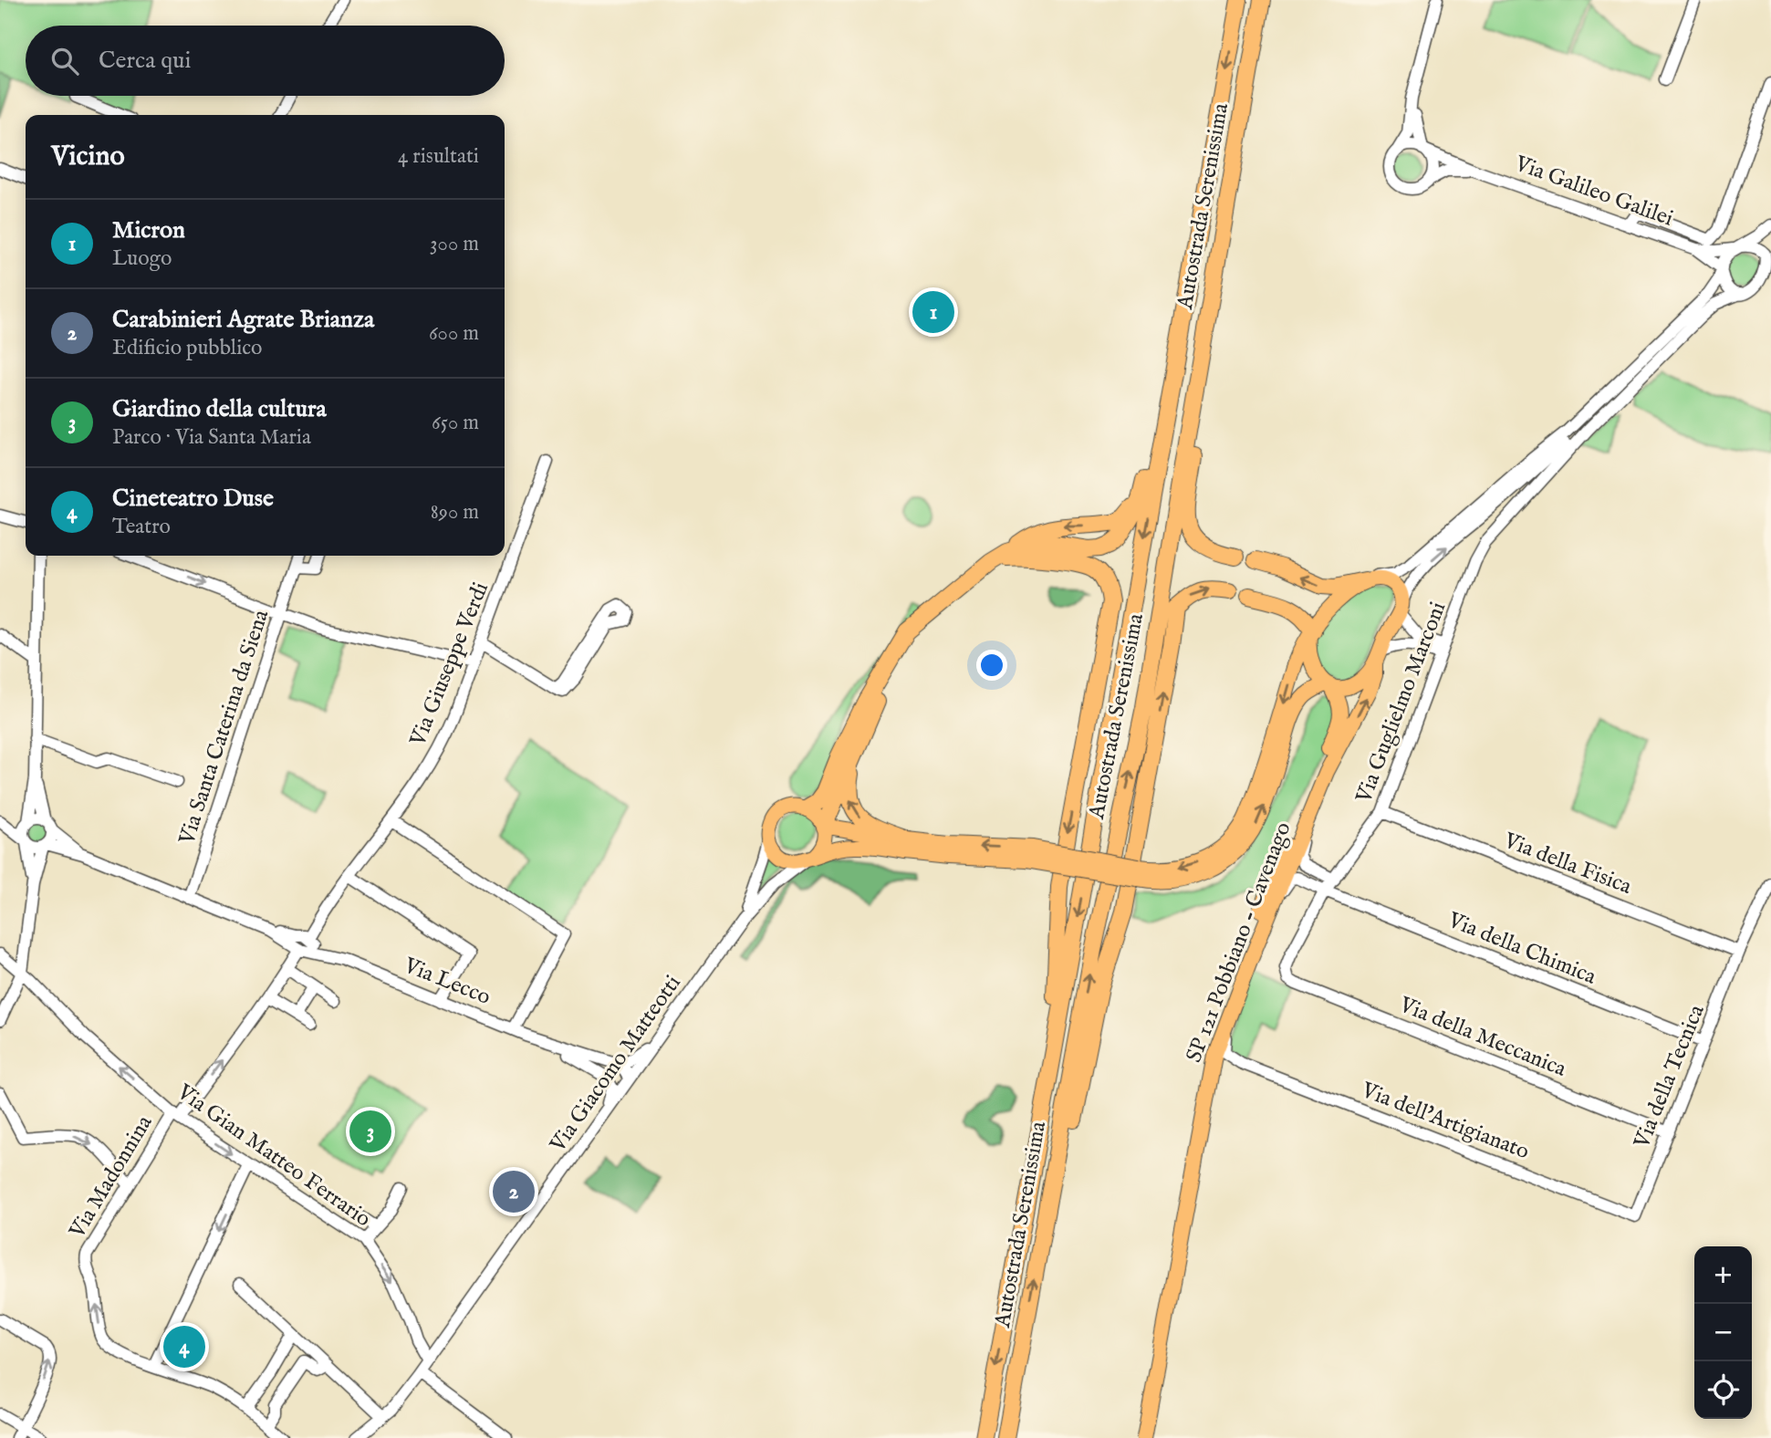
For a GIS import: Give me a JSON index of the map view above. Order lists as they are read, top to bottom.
{
  "streets": {
    "highway": ["Autostrada Serenissima"],
    "main road": ["SP 121 Pobbiano - Cavenago"],
    "street": [
      "Via Galileo Galilei",
      "Via Giuseppe Verdi",
      "Via Guglielmo Marconi",
      "Via Santa Caterina da Siena",
      "Via della Fisica",
      "Via della Chimica",
      "Via Lecco",
      "Via della Meccanica",
      "Via Giacomo Matteotti",
      "Via della Tecnica",
      "Via dell'Artigianato",
      "Via Gian Matteo Ferrario",
      "Via Madonnina"
    ]
  },
  "crossings": [
    ["Via Galileo Galilei", "Via Guglielmo Marconi"],
    ["Via Giuseppe Verdi", "Via Lecco"],
    ["Via Giuseppe Verdi", "Via Madonnina"],
    ["Via Guglielmo Marconi", "Via della Fisica"],
    ["Via Guglielmo Marconi", "Via della Chimica"],
    ["Via Guglielmo Marconi", "Via della Meccanica"],
    ["Via Santa Caterina da Siena", "Via Lecco"],
    ["Via della Fisica", "Via della Tecnica"],
    ["SP 121 Pobbiano - Cavenago", "Via della Chimica"],
    ["Via della Chimica", "Via della Tecnica"],
    ["Via Lecco", "Via Giacomo Matteotti"],
    ["Via della Meccanica", "Via della Tecnica"],
    ["Via Giacomo Matteotti", "Via Gian Matteo Ferrario"],
    ["Via della Tecnica", "Via dell'Artigianato"],
    ["Via Gian Matteo Ferrario", "Via Madonnina"]
  ],
  "one_way": ["Via Madonnina"],
  "page": {
    "search": "Cerca qui",
    "heading": ["Vicino", "4 risultati"],
    "list": [
      {
        "mark": "1",
        "name": "Micron",
        "note": "Luogo",
        "value": "300 m"
      },
      {
        "mark": "2",
        "name": "Carabinieri Agrate Brianza",
        "note": "Edificio pubblico",
        "value": "600 m"
      },
      {
        "mark": "3",
        "name": "Giardino della cultura",
        "note": "Parco · Via Santa Maria",
        "value": "650 m"
      },
      {
        "mark": "4",
        "name": "Cineteatro Duse",
        "note": "Teatro",
        "value": "890 m"
      }
    ],
    "pins": [
      "1",
      "3",
      "2",
      "4"
    ],
    "map_buttons": ["+", "−"]
  }
}
